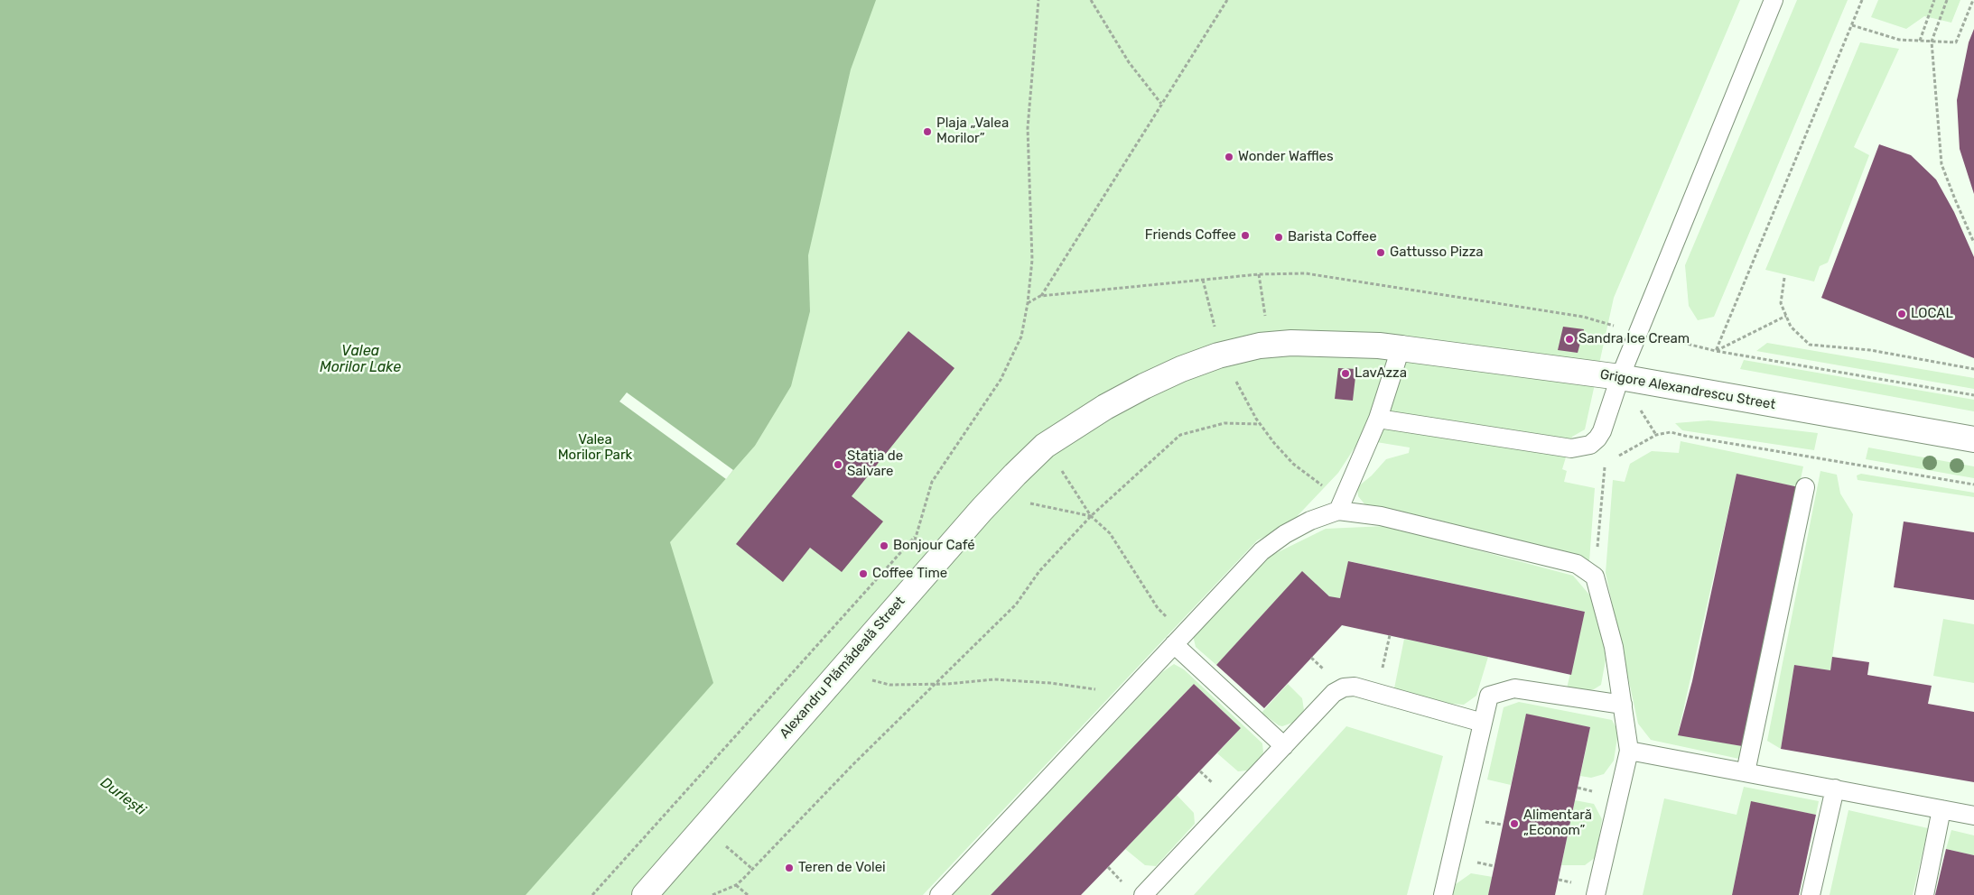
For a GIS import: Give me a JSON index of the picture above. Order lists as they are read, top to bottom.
{
  "streets": {
    "street": ["Grigore Alexandrescu Street", "Alexandru Plămădeală Street"]
  },
  "crossings": [
    ["Grigore Alexandrescu Street", "Alexandru Plămădeală Street"]
  ],
  "water": ["Valea Morilor Lake", "Durlești"],
  "parks": ["Valea Morilor Park"],
  "places": [
    "Plaja „Valea Morilor”",
    "Wonder Waffles",
    "Friends Coffee",
    "Barista Coffee",
    "Gattusso Pizza",
    "LOCAL",
    "Sandra Ice Cream",
    "LavAzza",
    "Stația de Salvare",
    "Bonjour Café",
    "Coffee Time",
    "Alimentară „Econom”",
    "Teren de Volei"
  ]
}
